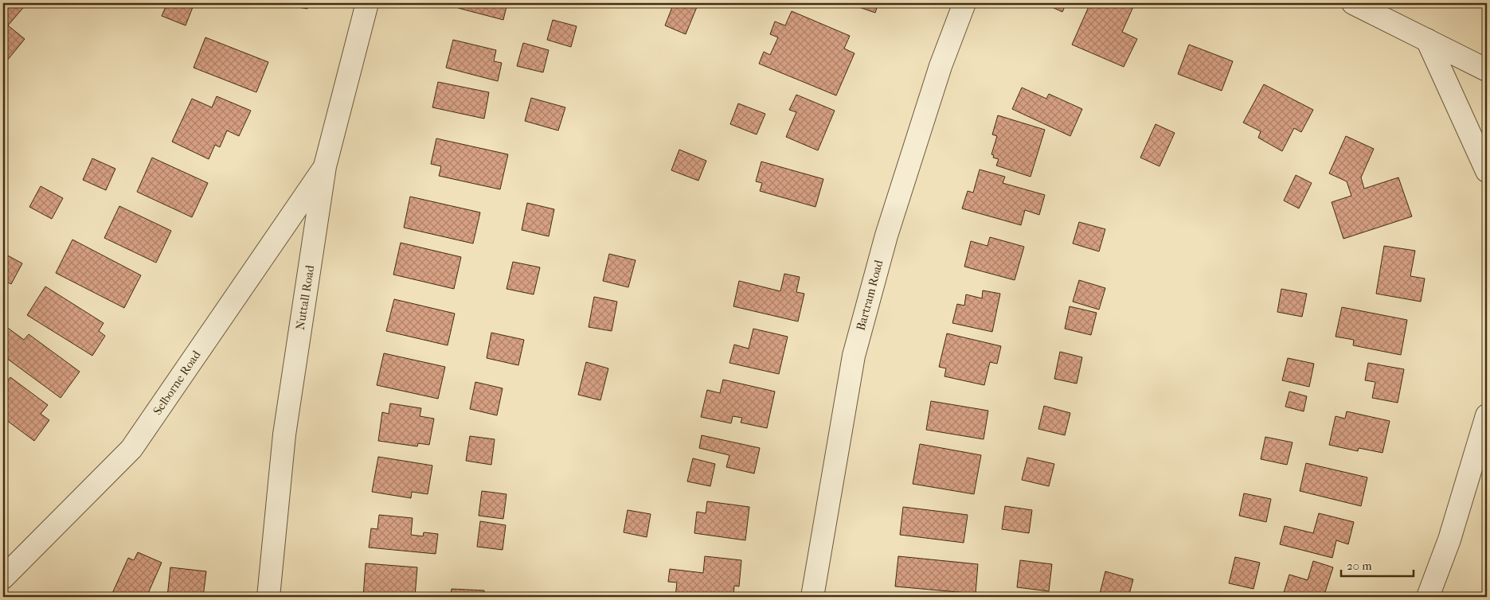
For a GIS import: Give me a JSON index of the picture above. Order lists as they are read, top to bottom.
{
  "streets": {
    "street": ["Bartram Road", "Nuttall Road", "Selborne Road"]
  },
  "crossings": [
    ["Nuttall Road", "Selborne Road"]
  ],
  "scale_bar": "20 m"
}
